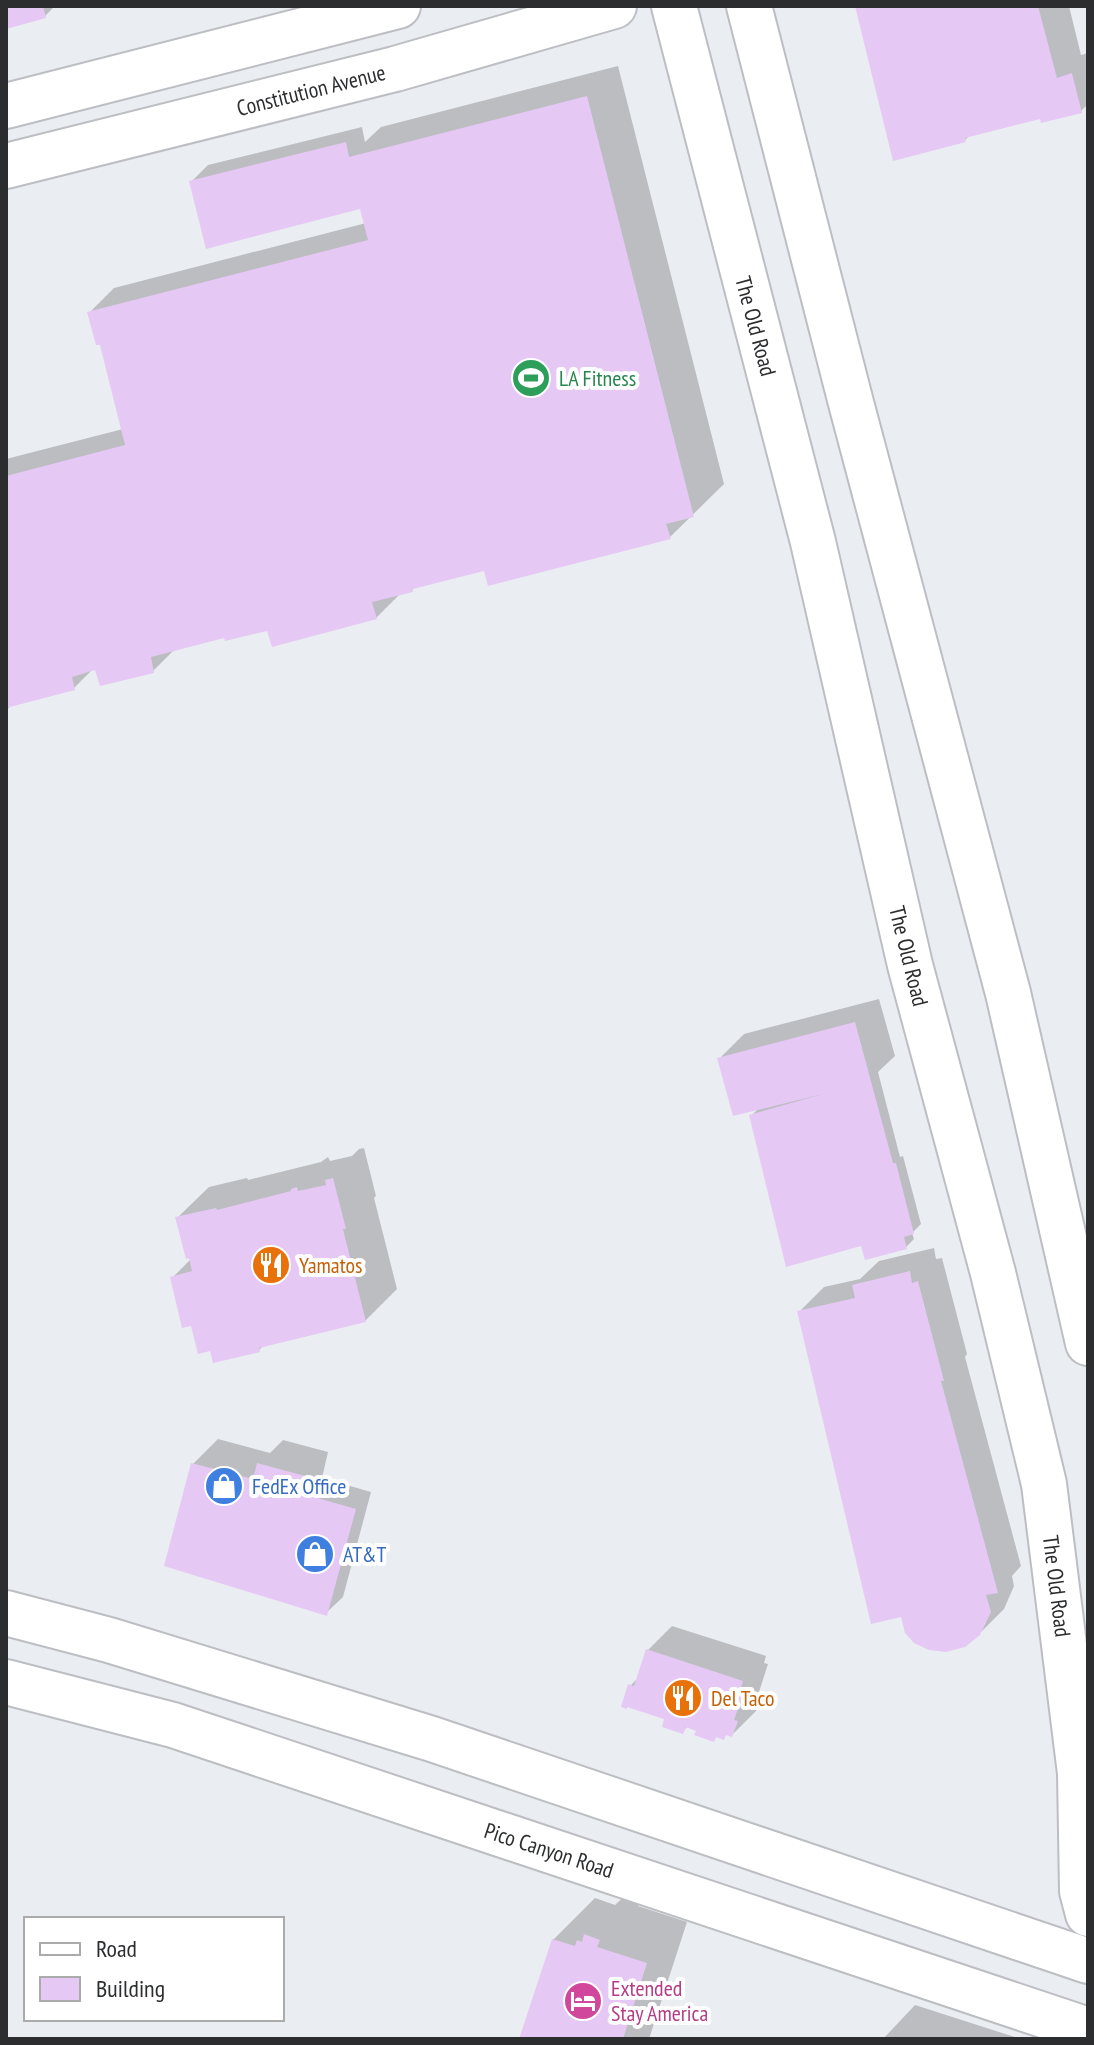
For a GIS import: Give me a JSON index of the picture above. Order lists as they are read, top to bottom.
{
  "streets": {
    "main road": ["Constitution Avenue", "The Old Road", "Pico Canyon Road"]
  },
  "places": {
    "sports": ["LA Fitness"],
    "restaurant": ["Yamatos", "Del Taco"],
    "shop": ["FedEx Office", "AT&T"],
    "hotel": ["Extended Stay America"]
  },
  "legend": ["Road", "Building"]
}
